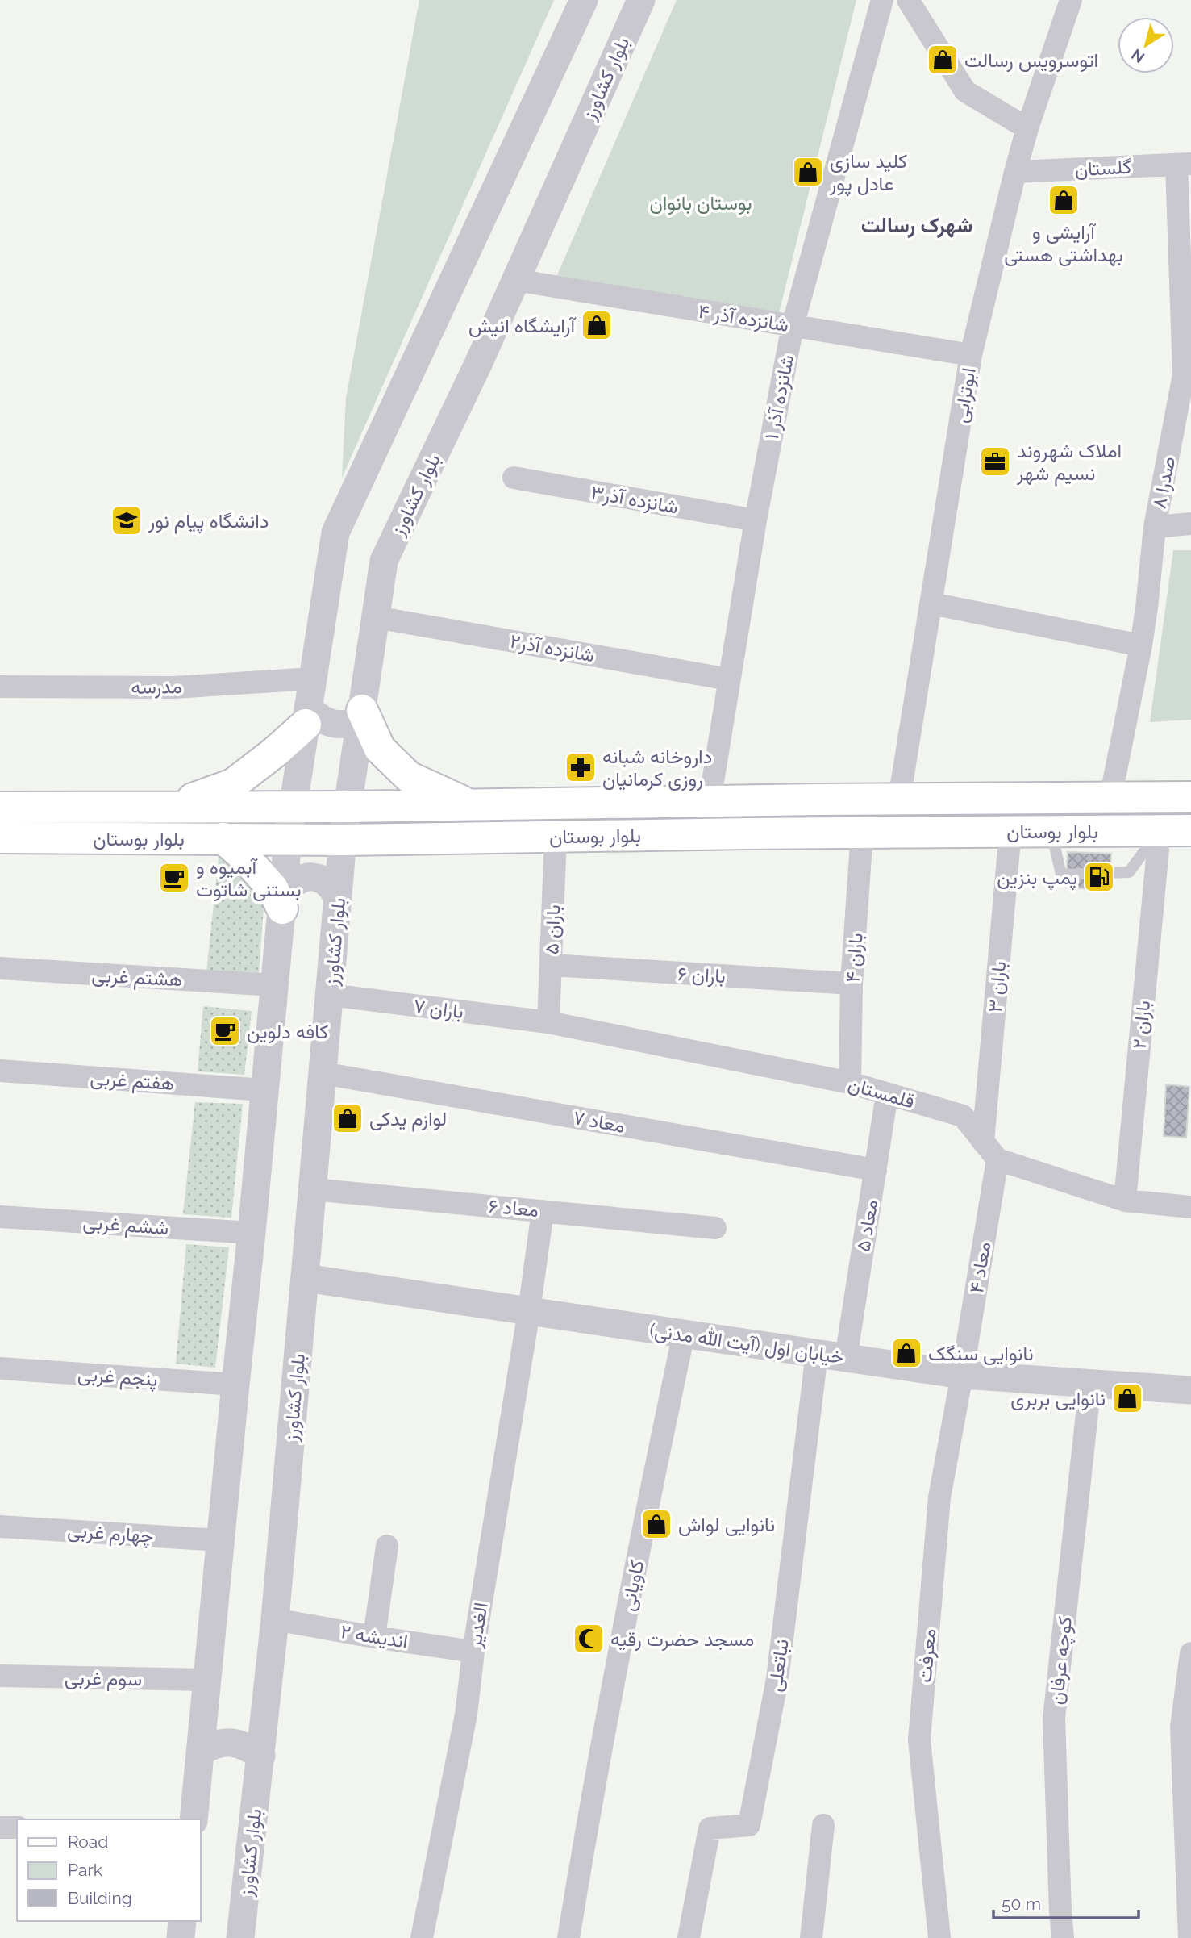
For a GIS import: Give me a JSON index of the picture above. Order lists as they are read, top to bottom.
{
  "streets": {
    "main road": ["بلوار بوستان"],
    "street": [
      "بلوار کشاورز",
      "گلستان",
      "شانزده آذر ۴",
      "ابوترابی",
      "شانزده آذر ۱",
      "صدرا ۸",
      "شانزده آذر۳",
      "شانزده آذر۲",
      "مدرسه",
      "باران ۵",
      "باران ۴",
      "باران ۶",
      "هشتم غربی",
      "باران ۳",
      "باران ۷",
      "باران ۲",
      "هفتم غربی",
      "قلمستان",
      "معاد ۷",
      "معاد ۶",
      "ششم غربی",
      "معاد ۵",
      "معاد ۴",
      "خیابان اول (آیت الله مدنی)",
      "پنجم غربی",
      "چهارم غربی",
      "کاویانی",
      "الغدیر",
      "اندیشه ۲",
      "معرفت",
      "کوچه عرفان",
      "نباتعلی",
      "سوم غربی"
    ]
  },
  "crossings": [
    ["بلوار کشاورز", "شانزده آذر ۴"],
    ["بلوار کشاورز", "شانزده آذر۲"],
    ["بلوار کشاورز", "بلوار بوستان"],
    ["بلوار کشاورز", "باران ۷"],
    ["بلوار کشاورز", "معاد ۷"],
    ["بلوار کشاورز", "معاد ۶"],
    ["بلوار کشاورز", "خیابان اول (آیت الله مدنی)"],
    ["بلوار کشاورز", "اندیشه ۲"],
    ["گلستان", "ابوترابی"],
    ["گلستان", "صدرا ۸"],
    ["شانزده آذر ۴", "ابوترابی"],
    ["شانزده آذر ۴", "شانزده آذر ۱"],
    ["ابوترابی", "بلوار بوستان"],
    ["شانزده آذر ۱", "شانزده آذر۳"],
    ["شانزده آذر ۱", "شانزده آذر۲"],
    ["شانزده آذر ۱", "بلوار بوستان"],
    ["صدرا ۸", "بلوار بوستان"],
    ["بلوار بوستان", "باران ۵"],
    ["بلوار بوستان", "باران ۴"],
    ["بلوار بوستان", "باران ۳"],
    ["بلوار بوستان", "باران ۲"],
    ["باران ۵", "باران ۶"],
    ["باران ۵", "باران ۷"],
    ["باران ۵", "قلمستان"],
    ["باران ۴", "باران ۶"],
    ["باران ۴", "قلمستان"],
    ["باران ۳", "قلمستان"],
    ["باران ۷", "قلمستان"],
    ["قلمستان", "معاد ۵"],
    ["قلمستان", "معاد ۴"],
    ["معاد ۷", "معاد ۵"],
    ["معاد ۶", "الغدیر"],
    ["معاد ۵", "خیابان اول (آیت الله مدنی)"],
    ["معاد ۴", "خیابان اول (آیت الله مدنی)"],
    ["معاد ۴", "معرفت"],
    ["خیابان اول (آیت الله مدنی)", "کاویانی"],
    ["خیابان اول (آیت الله مدنی)", "الغدیر"],
    ["خیابان اول (آیت الله مدنی)", "معرفت"],
    ["خیابان اول (آیت الله مدنی)", "کوچه عرفان"],
    ["خیابان اول (آیت الله مدنی)", "نباتعلی"],
    ["الغدیر", "اندیشه ۲"]
  ],
  "districts": ["شهرک رسالت"],
  "parks": ["بوستان بانوان"],
  "places": {
    "shop": [
      "اتوسرویس رسالت",
      "کلید سازی عادل پور",
      "آرایشی و بهداشتی هستی",
      "آرایشگاه انیش",
      "لوازم یدکی",
      "نانوایی سنگک",
      "نانوایی بربری",
      "نانوایی لواش"
    ],
    "office": ["املاک شهروند نسیم شهر"],
    "school or university": ["دانشگاه پیام نور"],
    "pharmacy": ["داروخانه شبانه روزی کرمانیان"],
    "fuel station": ["پمپ بنزین"],
    "cafe": ["آبمیوه و بستنی شاتوت", "کافه دلوین"],
    "mosque": ["مسجد حضرت رقیه"]
  },
  "legend": ["Road", "Park", "Building"],
  "scale_bar": "50 m",
  "north": "bottom left"
}
